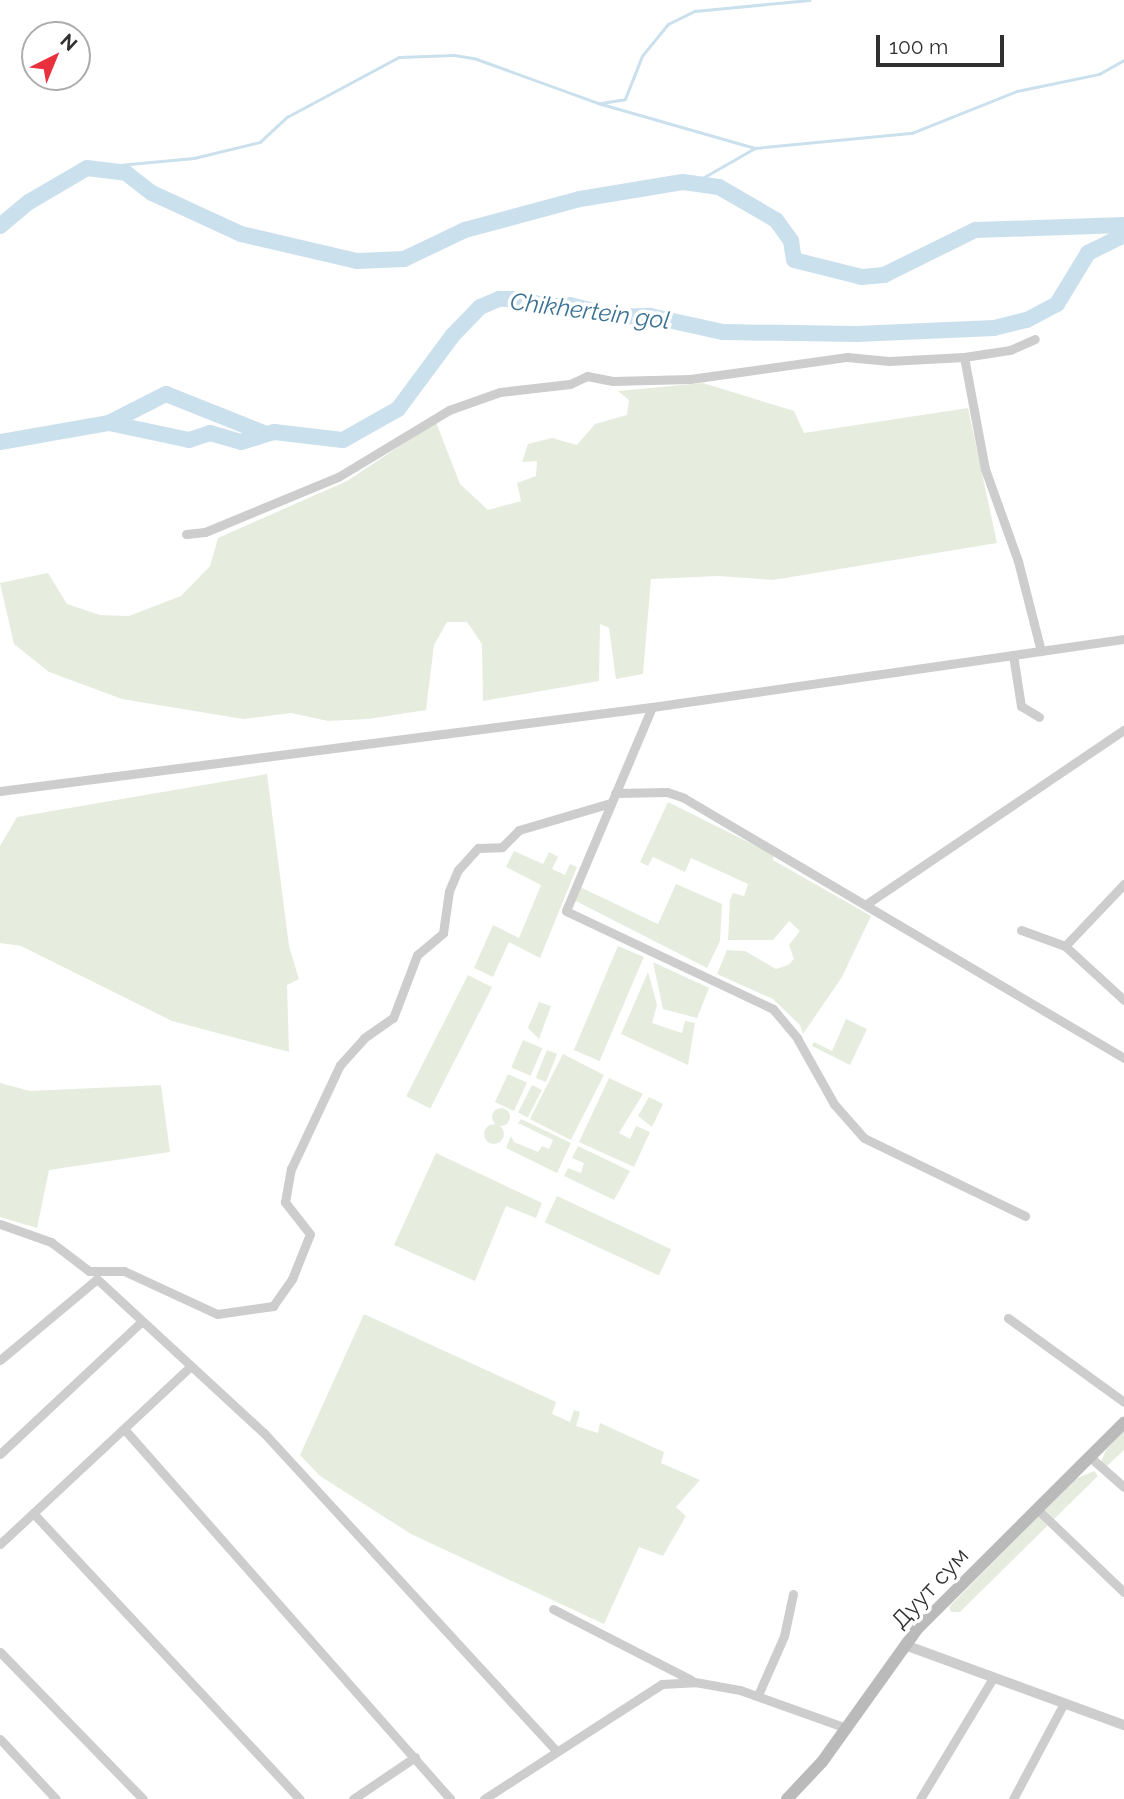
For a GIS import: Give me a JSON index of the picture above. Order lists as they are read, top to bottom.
{
  "streets": {
    "main road": ["Дуут сум"]
  },
  "water": ["Chikhertein gol"],
  "scale_bar": "100 m",
  "north": "top right"
}
